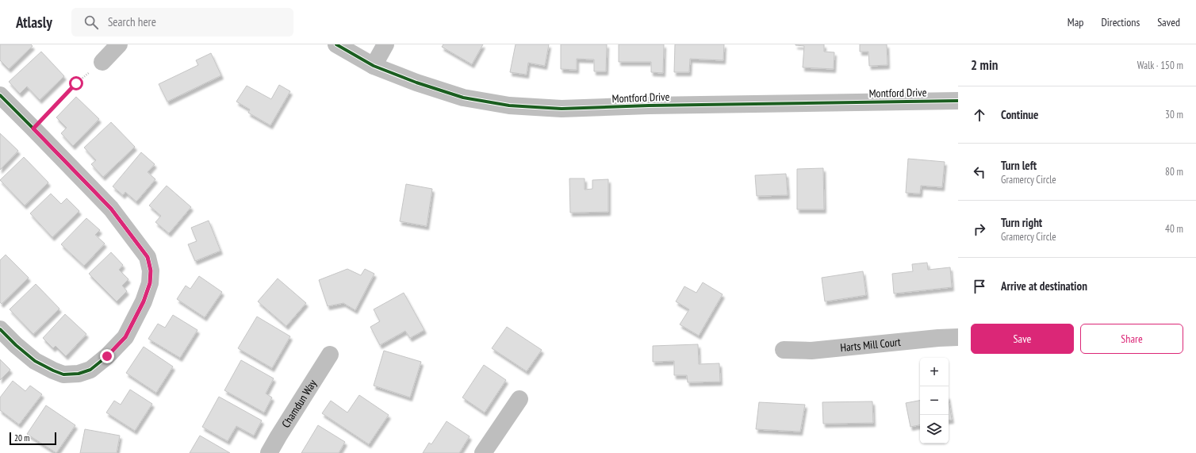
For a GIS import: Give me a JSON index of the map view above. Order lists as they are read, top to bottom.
{
  "streets": {
    "street": ["Montford Drive", "Harts Mill Court", "Chamdun Way"]
  },
  "scale_bar": "20 m",
  "page": {
    "header": "Atlasly",
    "search": "Search here",
    "nav": ["Map", "Directions", "Saved"],
    "heading": ["2 min", "Walk · 150 m"],
    "list": [
      ["Continue", "30 m"],
      ["Turn left", "Gramercy Circle", "80 m"],
      ["Turn right", "Gramercy Circle", "40 m"],
      "Arrive at destination"
    ],
    "buttons": ["Save", "Share"],
    "map_buttons": ["+", "−"],
    "scale": "20 m"
  }
}
